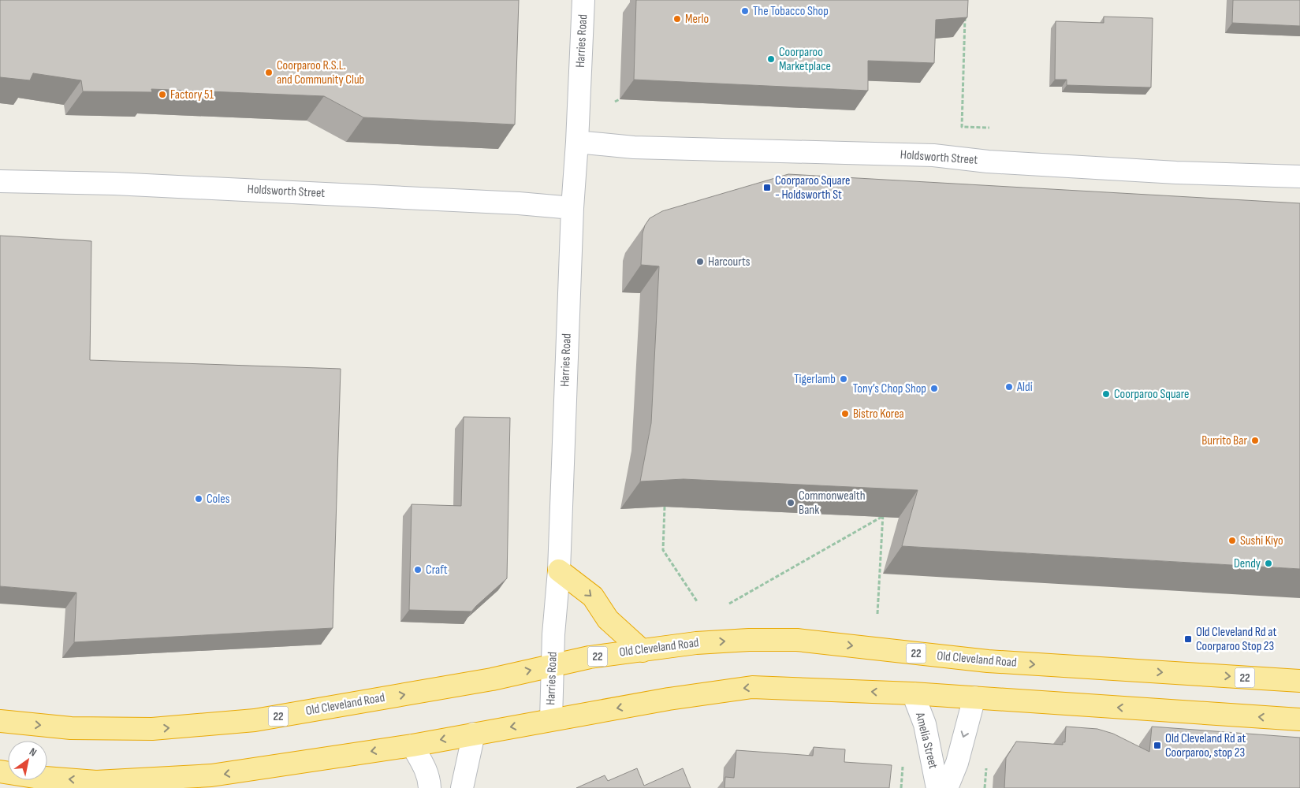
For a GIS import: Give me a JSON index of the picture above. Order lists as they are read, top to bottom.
{
  "streets": {
    "highway": ["Old Cleveland Road", "22"],
    "street": ["Harries Road", "Holdsworth Street", "Amelia Street"]
  },
  "crossings": [
    ["Harries Road", "Holdsworth Street"],
    ["Harries Road", "Old Cleveland Road"]
  ],
  "one_way": ["Amelia Street"],
  "places": {
    "other": [
      "The Tobacco Shop",
      "Merlo",
      "Coorparoo Marketplace",
      "Coorparoo R.S.L. and Community Club",
      "Factory 51",
      "Harcourts",
      "Tigerlamb",
      "Aldi",
      "Tony’s Chop Shop",
      "Coorparoo Square",
      "Bistro Korea",
      "Burrito Bar",
      "Coles",
      "Commonwealth Bank",
      "Sushi Kiyo",
      "Dendy",
      "Craft"
    ],
    "transit": ["Coorparoo Square - Holdsworth St", "Old Cleveland Rd at Coorparoo Stop 23", "Old Cleveland Rd at Coorparoo, stop 23"]
  },
  "north": "top right"
}
